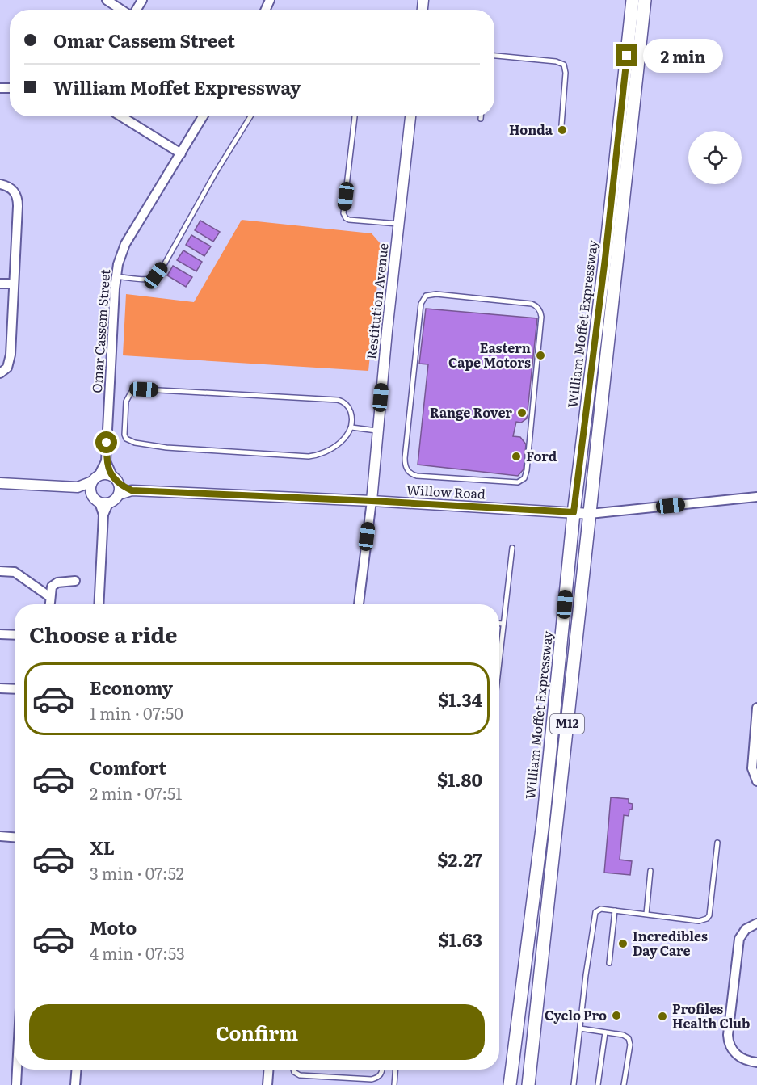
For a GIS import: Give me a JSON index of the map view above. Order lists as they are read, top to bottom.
{
  "streets": {
    "main road": ["William Moffet Expressway", "M12"],
    "street": ["Restitution Avenue", "Omar Cassem Street", "Willow Road"]
  },
  "crossings": [
    ["Restitution Avenue", "Willow Road"],
    ["William Moffet Expressway", "Willow Road"],
    ["Omar Cassem Street", "Willow Road"]
  ],
  "places": [
    "Honda",
    "Eastern Cape Motors",
    "Range Rover",
    "Ford",
    "Incredibles Day Care",
    "Cyclo Pro",
    "Profiles Health Club"
  ],
  "page": {
    "banner": ["Omar Cassem Street", "William Moffet Expressway"],
    "bubble": "2 min",
    "heading": "Choose a ride",
    "list": [
      {
        "name": "Economy",
        "note": "1 min · 07:50",
        "value": "$1.34"
      },
      {
        "name": "Comfort",
        "note": "2 min · 07:51",
        "value": "$1.80"
      },
      {
        "name": "XL",
        "note": "3 min · 07:52",
        "value": "$2.27"
      },
      {
        "name": "Moto",
        "note": "4 min · 07:53",
        "value": "$1.63"
      }
    ],
    "buttons": "Confirm"
  }
}
